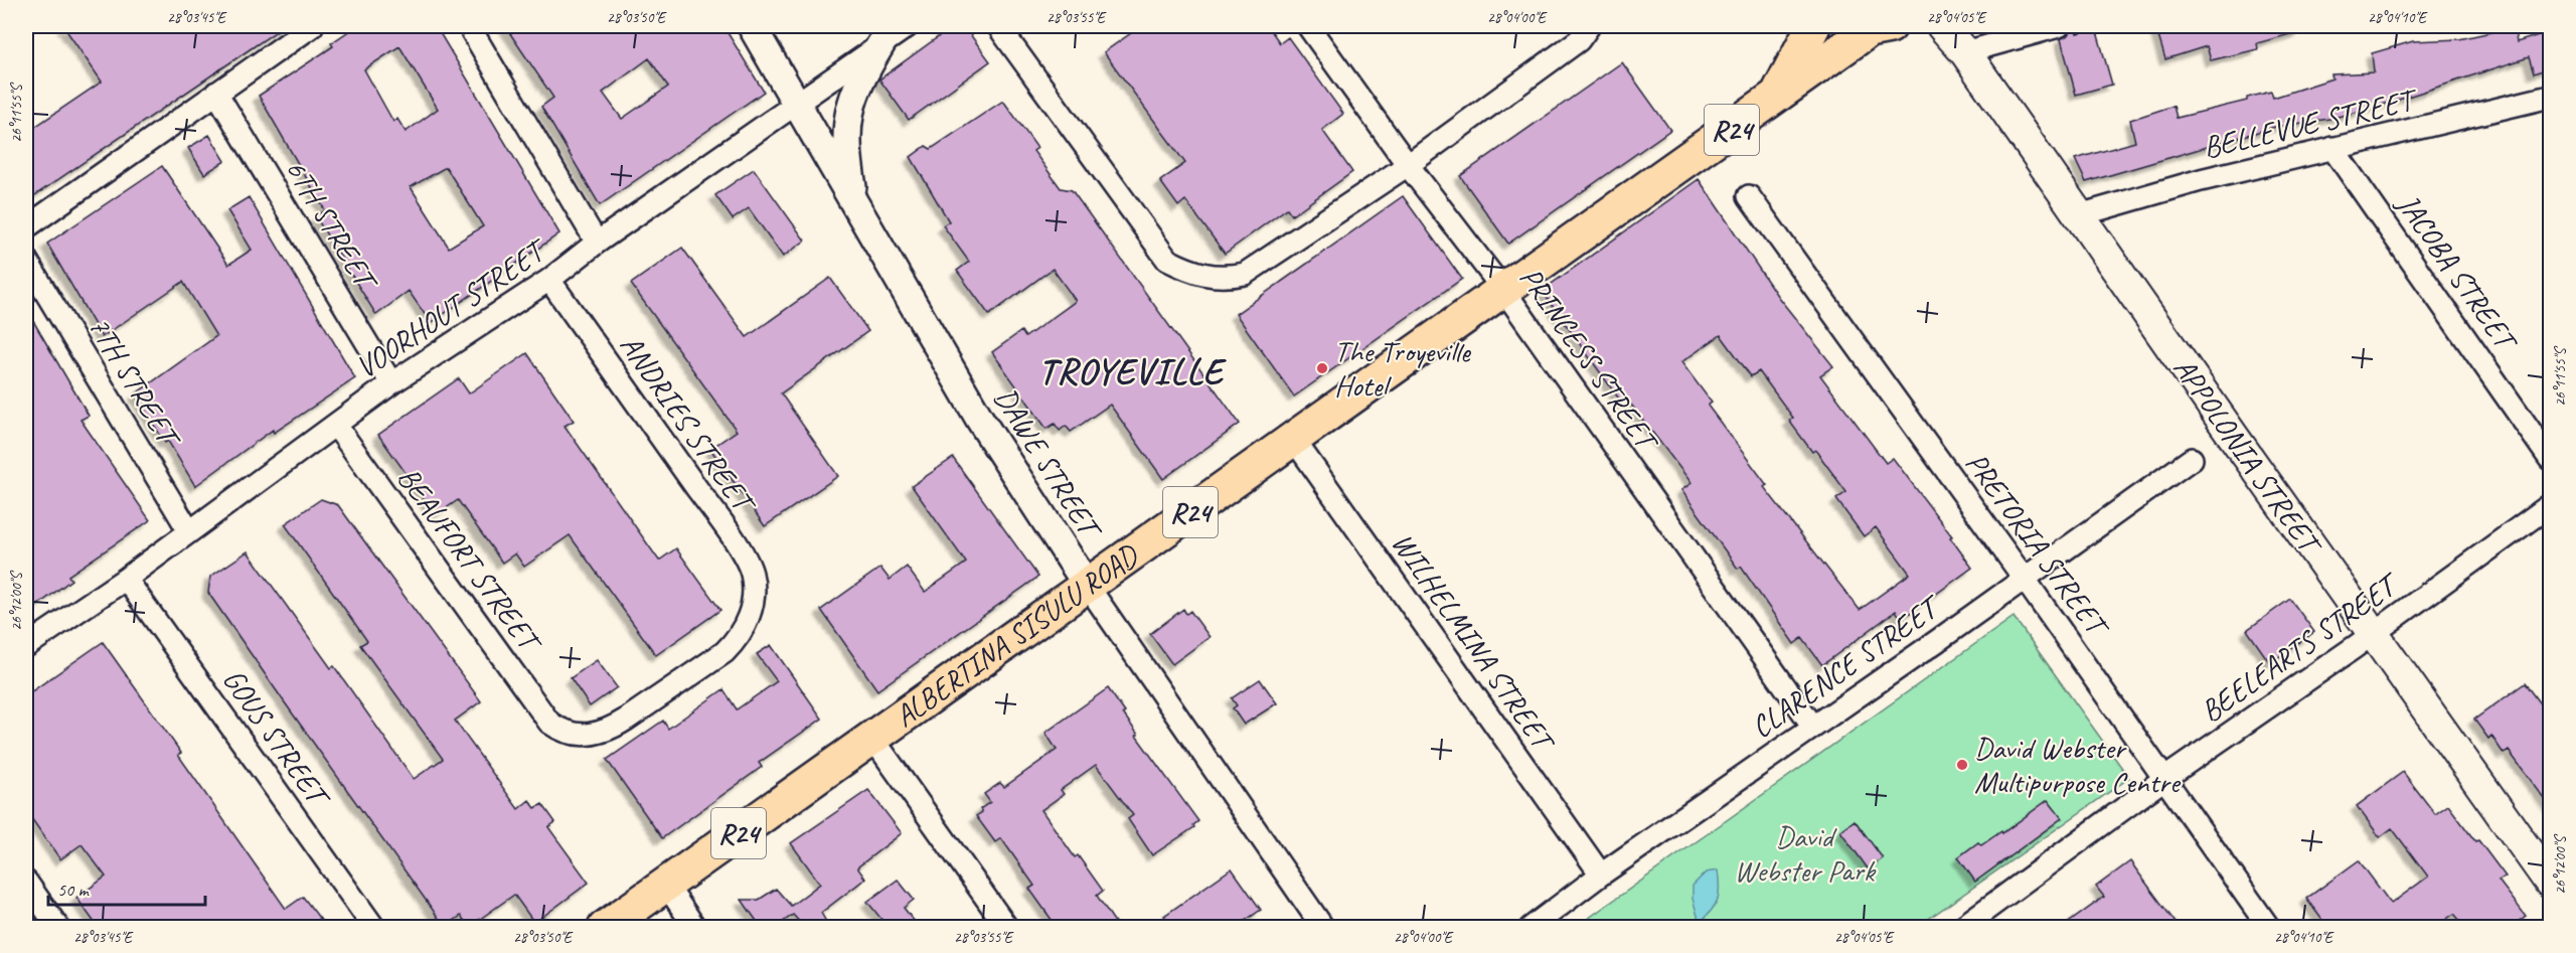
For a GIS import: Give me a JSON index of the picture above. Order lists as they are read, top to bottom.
{
  "streets": {
    "main road": ["R24", "APPOLONIA STREET", "ALBERTINA SISULU ROAD"],
    "street": [
      "BELLEVUE STREET",
      "6TH STREET",
      "JACOBA STREET",
      "VOORHOUT STREET",
      "PRINCESS STREET",
      "7TH STREET",
      "ANDRIES STREET",
      "DAWE STREET",
      "PRETORIA STREET",
      "BEAUFORT STREET",
      "WILHELMINA STREET",
      "BEELEARTS STREET",
      "CLARENCE STREET",
      "GOUS STREET"
    ]
  },
  "crossings": [
    ["BELLEVUE STREET", "JACOBA STREET"],
    ["BELLEVUE STREET", "APPOLONIA STREET"],
    ["6TH STREET", "VOORHOUT STREET"],
    ["VOORHOUT STREET", "7TH STREET"],
    ["VOORHOUT STREET", "ANDRIES STREET"],
    ["VOORHOUT STREET", "DAWE STREET"],
    ["VOORHOUT STREET", "BEAUFORT STREET"],
    ["VOORHOUT STREET", "GOUS STREET"],
    ["PRINCESS STREET", "ALBERTINA SISULU ROAD"],
    ["PRINCESS STREET", "CLARENCE STREET"],
    ["ANDRIES STREET", "BEAUFORT STREET"],
    ["APPOLONIA STREET", "BEELEARTS STREET"],
    ["DAWE STREET", "ALBERTINA SISULU ROAD"],
    ["PRETORIA STREET", "BEELEARTS STREET"],
    ["PRETORIA STREET", "CLARENCE STREET"],
    ["ALBERTINA SISULU ROAD", "WILHELMINA STREET"],
    ["WILHELMINA STREET", "CLARENCE STREET"]
  ],
  "districts": ["TROYEVILLE"],
  "parks": ["David Webster Park"],
  "places": ["The Troyeville Hotel", "David Webster Multipurpose Centre"],
  "scale_bar": "50 m",
  "coordinates": [
    "28°03'45\"E",
    "28°03'50\"E",
    "28°03'55\"E",
    "28°04'00\"E",
    "28°04'05\"E",
    "28°04'10\"E",
    "26°11'55\"S",
    "26°12'00\"S"
  ]
}
